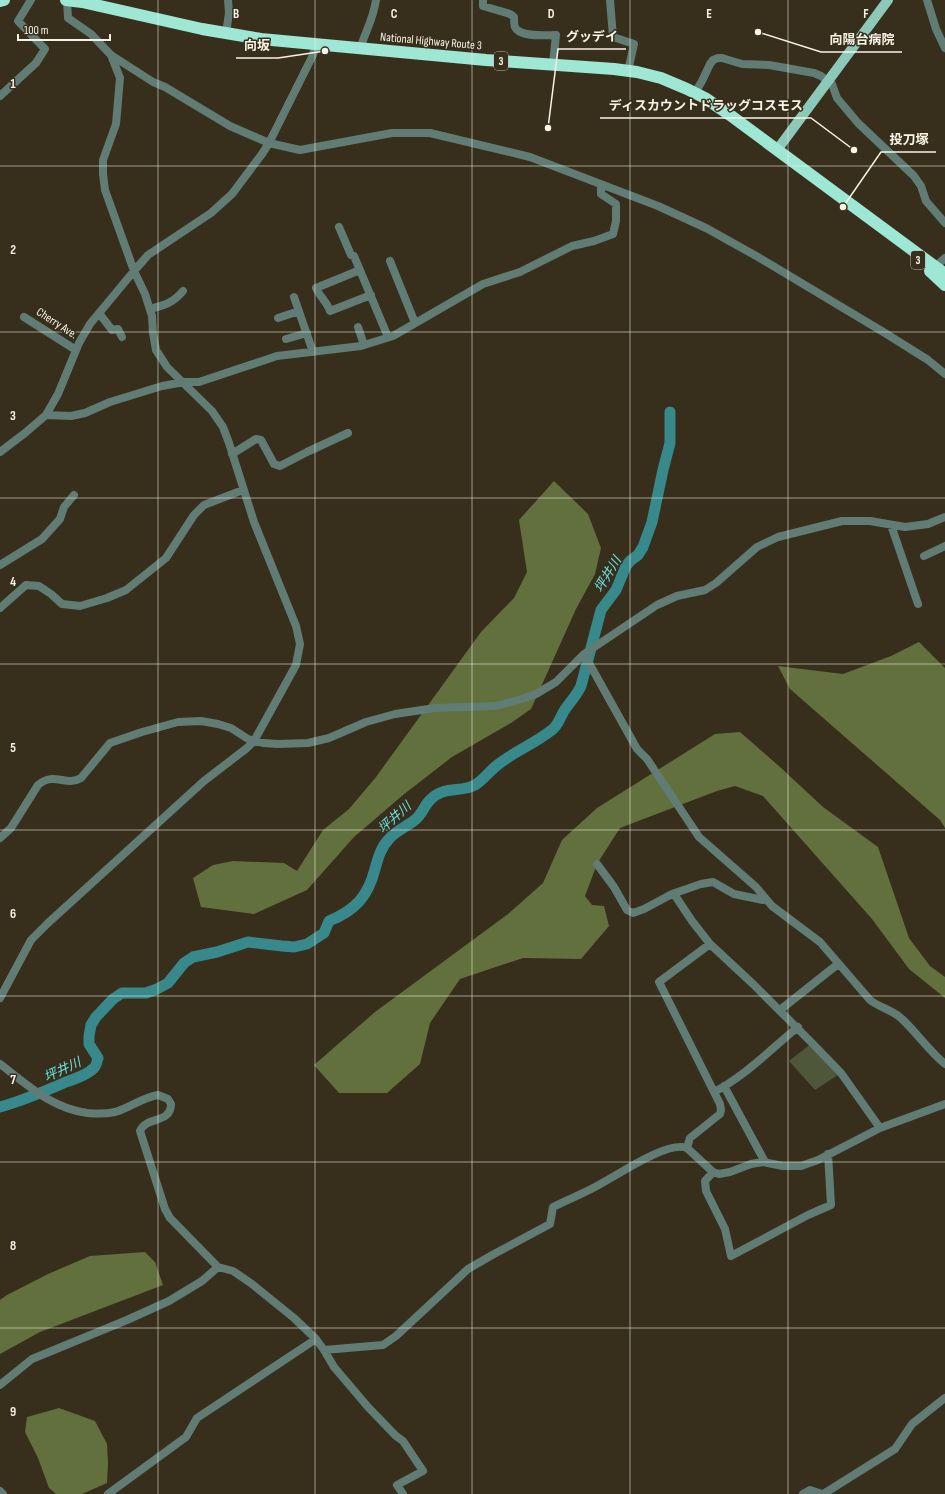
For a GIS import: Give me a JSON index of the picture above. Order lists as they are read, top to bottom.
{
  "streets": {
    "highway": ["National Highway Route 3", "3"],
    "street": ["Cherry Ave."]
  },
  "water": ["坪井川"],
  "places": [
    "向陽台病院",
    "向坂",
    "グッデイ",
    "ディスカウントドラッグコスモス",
    "投刀塚"
  ],
  "scale_bar": "100 m",
  "grid": {
    "columns": [
      "B",
      "C",
      "D",
      "E",
      "F"
    ],
    "rows": [
      "1",
      "2",
      "3",
      "4",
      "5",
      "6",
      "7",
      "8",
      "9"
    ]
  }
}
